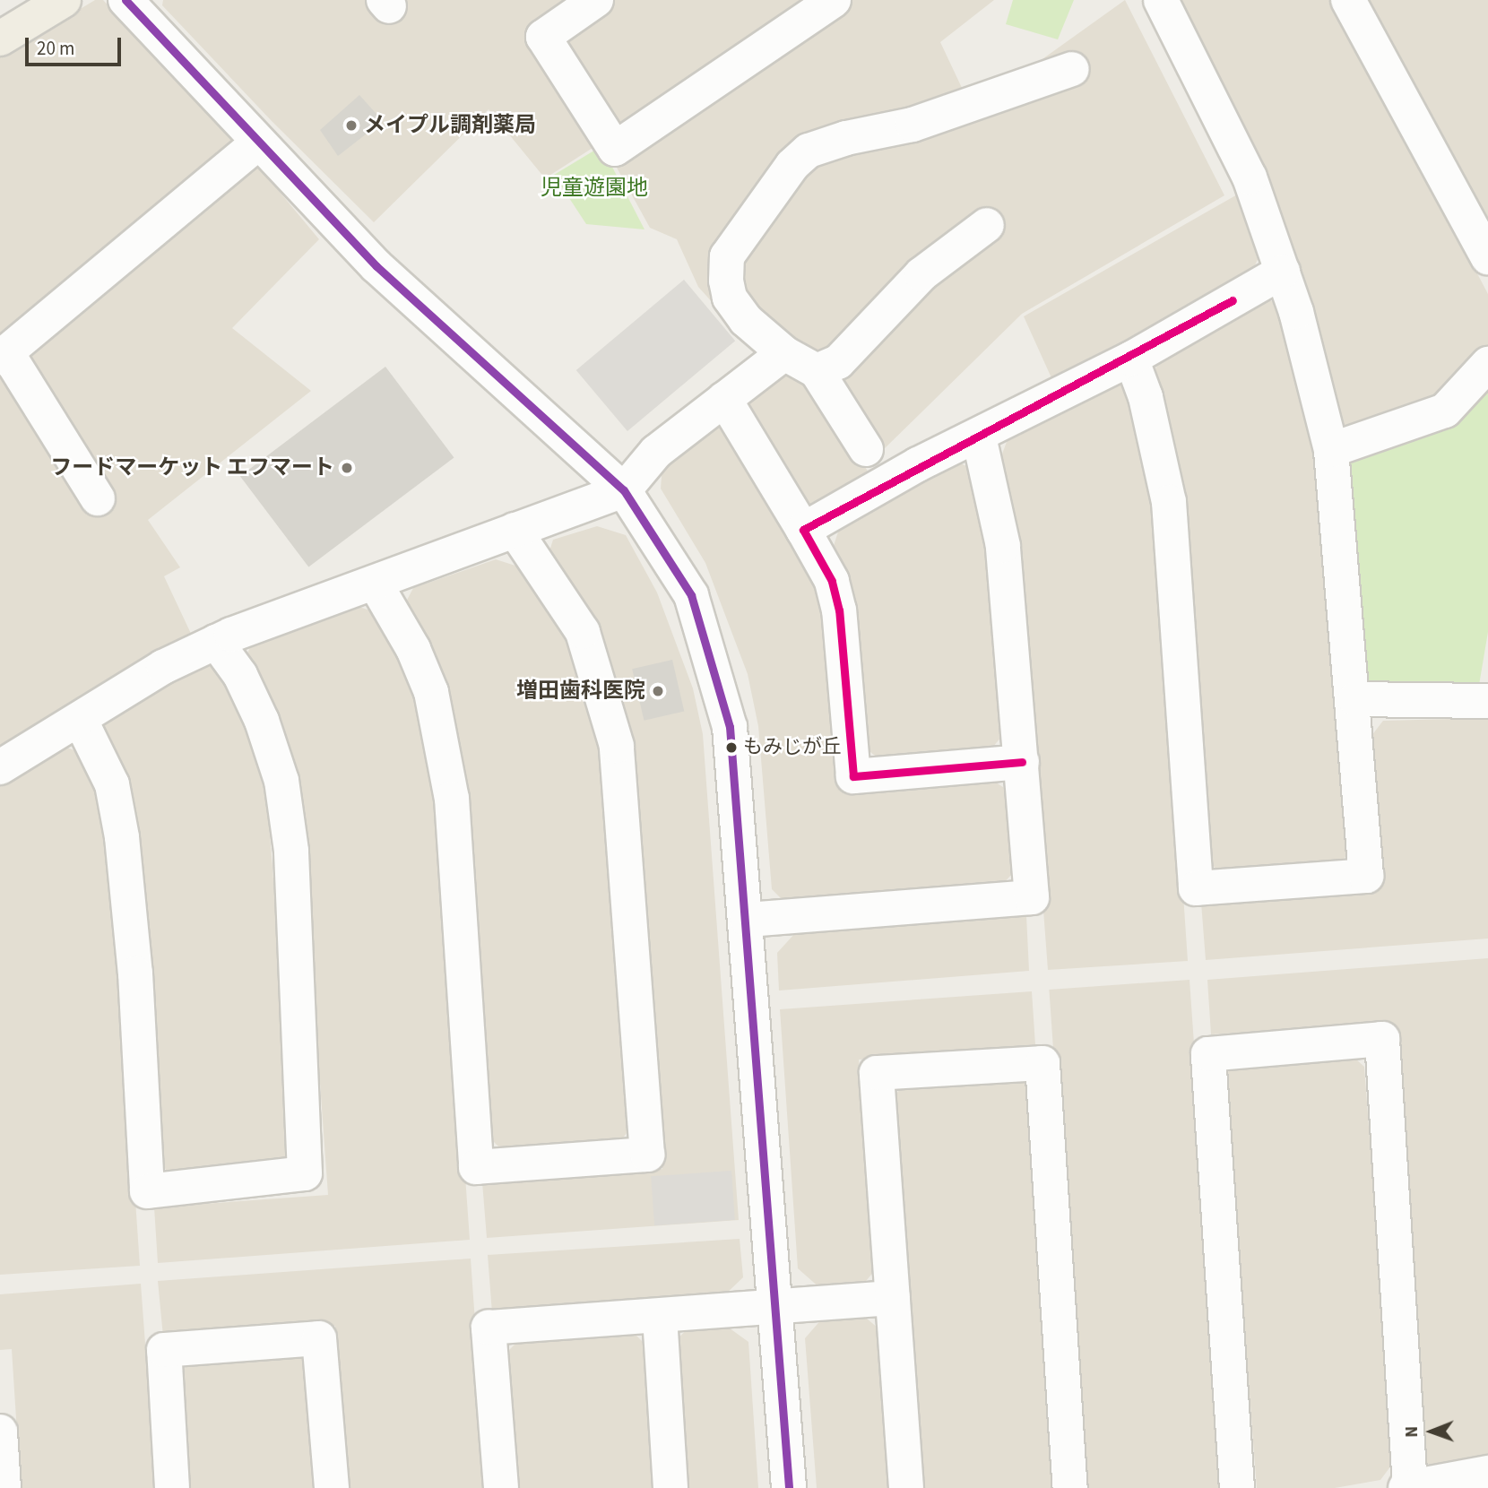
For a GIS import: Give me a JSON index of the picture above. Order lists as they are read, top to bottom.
{
  "parks": ["児童遊園地"],
  "places": [
    "メイプル調剤薬局",
    "フードマーケット エフマート",
    "増田歯科医院",
    "もみじが丘"
  ],
  "scale_bar": "20 m",
  "north": "left"
}
